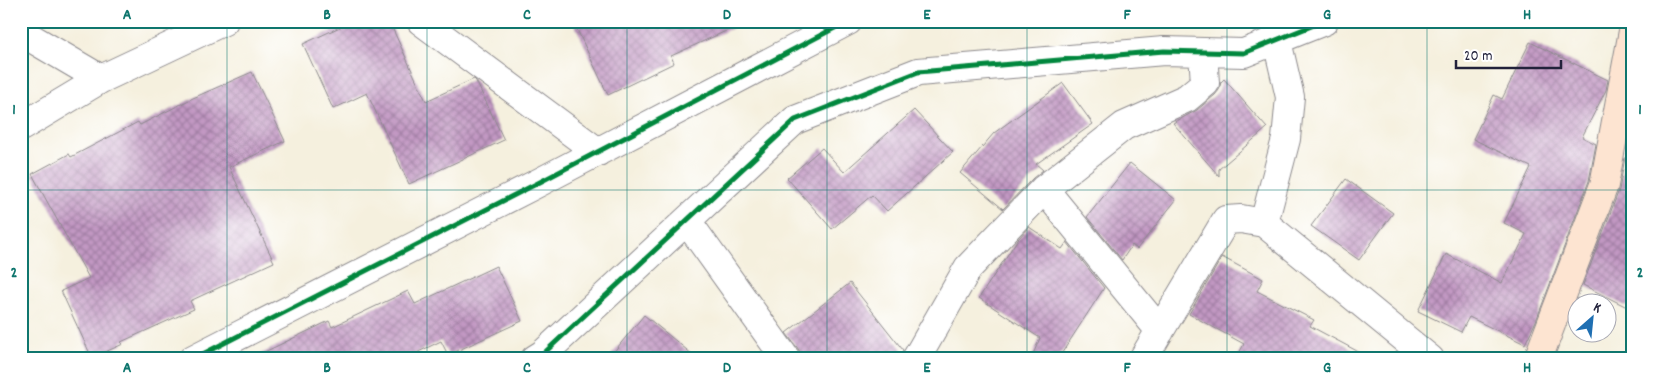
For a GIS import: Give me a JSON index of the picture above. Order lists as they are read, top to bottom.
{
  "scale_bar": "20 m",
  "north": "top right",
  "grid": {
    "columns": [
      "A",
      "B",
      "C",
      "D",
      "E",
      "F",
      "G",
      "H"
    ],
    "rows": ["1", "2"]
  }
}
